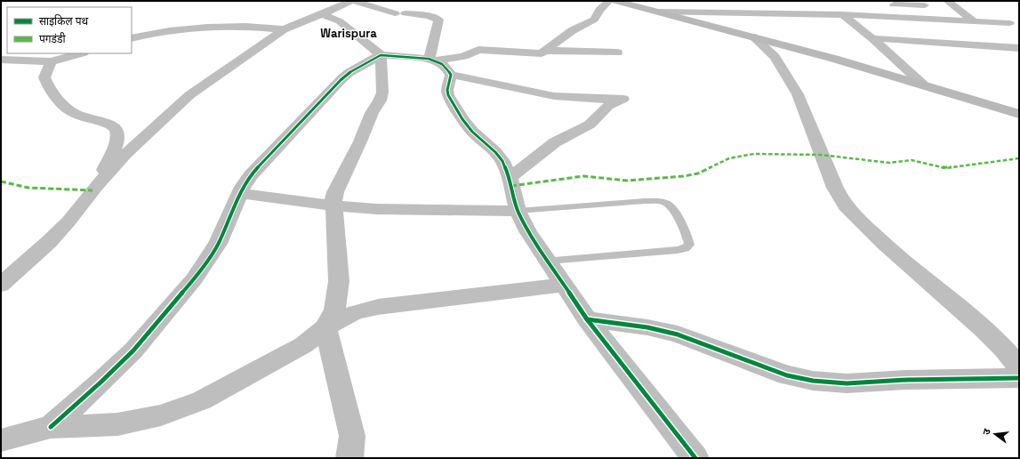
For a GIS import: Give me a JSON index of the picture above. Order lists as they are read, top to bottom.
{
  "districts": ["Warispura"],
  "legend": ["साइकिल पथ", "पगडंडी"],
  "north": "left"
}
